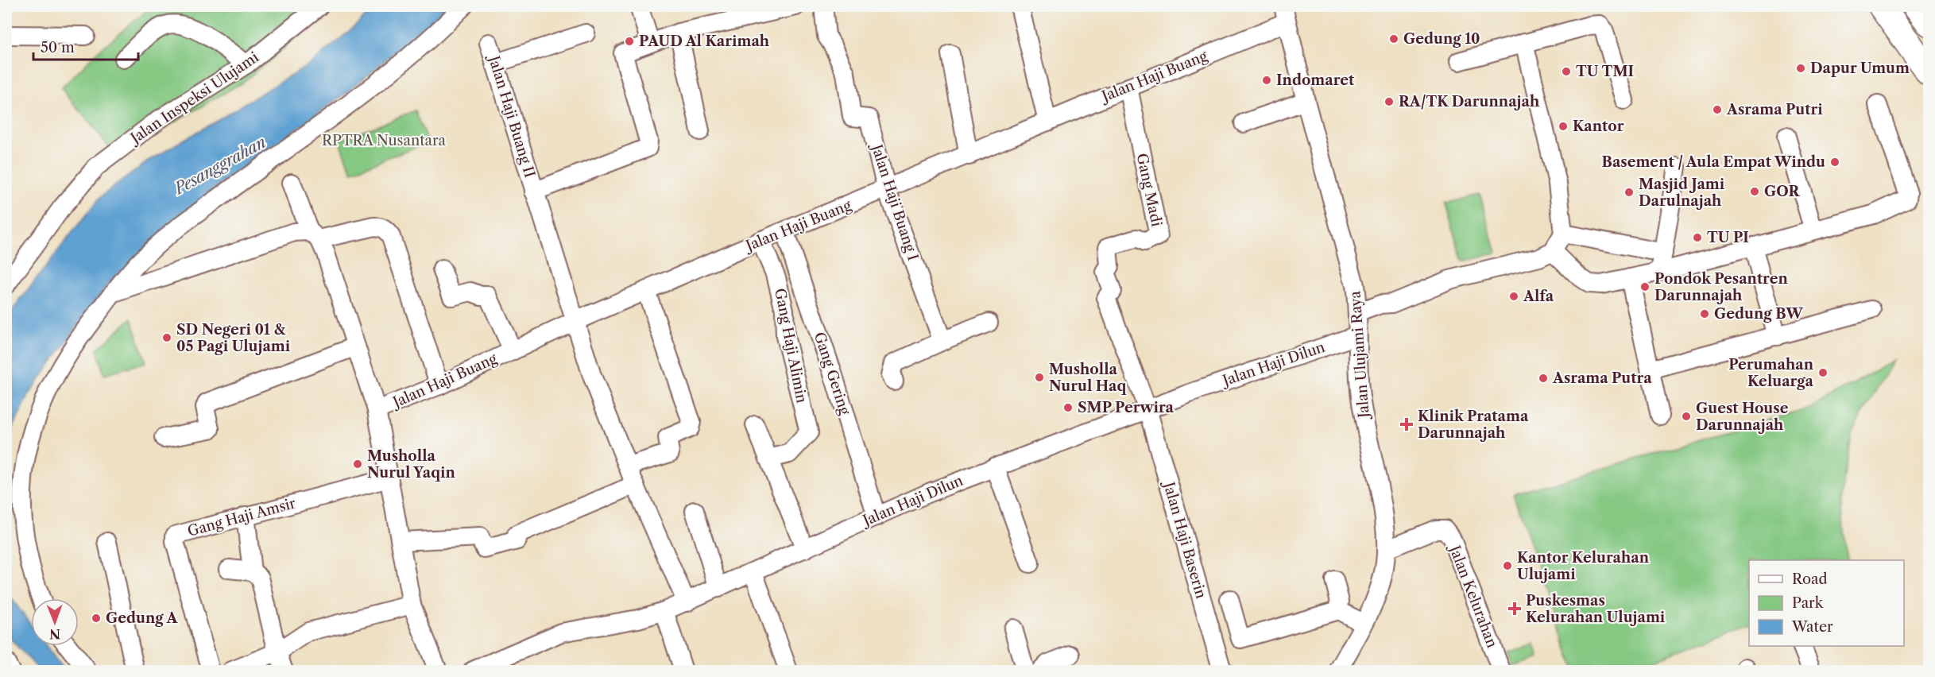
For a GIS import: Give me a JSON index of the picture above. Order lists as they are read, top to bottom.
{
  "streets": {
    "street": [
      "Jalan Haji Buang",
      "Jalan Inspeksi Ulujami",
      "Jalan Haji Buang II",
      "Gang Madi",
      "Jalan Haji Buang I",
      "Gang Haji Alimin",
      "Jalan Ulujami Raya",
      "Jalan Haji Dilun",
      "Gang Gering",
      "Gang Haji Amsir",
      "Jalan Haji Baserin",
      "Jalan Kelurahan"
    ]
  },
  "crossings": [
    ["Jalan Haji Buang", "Jalan Haji Buang II"],
    ["Jalan Haji Buang", "Gang Madi"],
    ["Jalan Haji Buang", "Jalan Haji Buang I"],
    ["Jalan Haji Buang", "Gang Haji Alimin"],
    ["Jalan Haji Buang", "Jalan Ulujami Raya"],
    ["Jalan Haji Buang", "Gang Gering"],
    ["Jalan Haji Buang II", "Jalan Haji Dilun"],
    ["Gang Madi", "Jalan Haji Dilun"],
    ["Gang Madi", "Jalan Haji Baserin"],
    ["Jalan Ulujami Raya", "Jalan Haji Dilun"],
    ["Jalan Ulujami Raya", "Jalan Kelurahan"],
    ["Jalan Haji Dilun", "Gang Gering"],
    ["Jalan Haji Dilun", "Jalan Haji Baserin"]
  ],
  "water": ["Pesanggrahan"],
  "parks": ["RPTRA Nusantara"],
  "places": {
    "other": [
      "Gedung 10",
      "PAUD Al Karimah",
      "Dapur Umum",
      "TU TMI",
      "Indomaret",
      "RA/TK Darunnajah",
      "Asrama Putri",
      "Kantor",
      "Basement / Aula Empat Windu",
      "GOR",
      "Masjid Jami Darulnajah",
      "TU PI",
      "Pondok Pesantren Darunnajah",
      "Alfa",
      "Gedung BW",
      "SD Negeri 01 & 05 Pagi Ulujami",
      "Perumahan Keluarga",
      "Musholla Nurul Haq",
      "Asrama Putra",
      "SMP Perwira",
      "Guest House Darunnajah",
      "Musholla Nurul Yaqin",
      "Kantor Kelurahan Ulujami",
      "Gedung A"
    ],
    "health": ["Klinik Pratama Darunnajah", "Puskesmas Kelurahan Ulujami"]
  },
  "legend": ["Road", "Park", "Water"],
  "scale_bar": "50 m",
  "north": "bottom"
}
